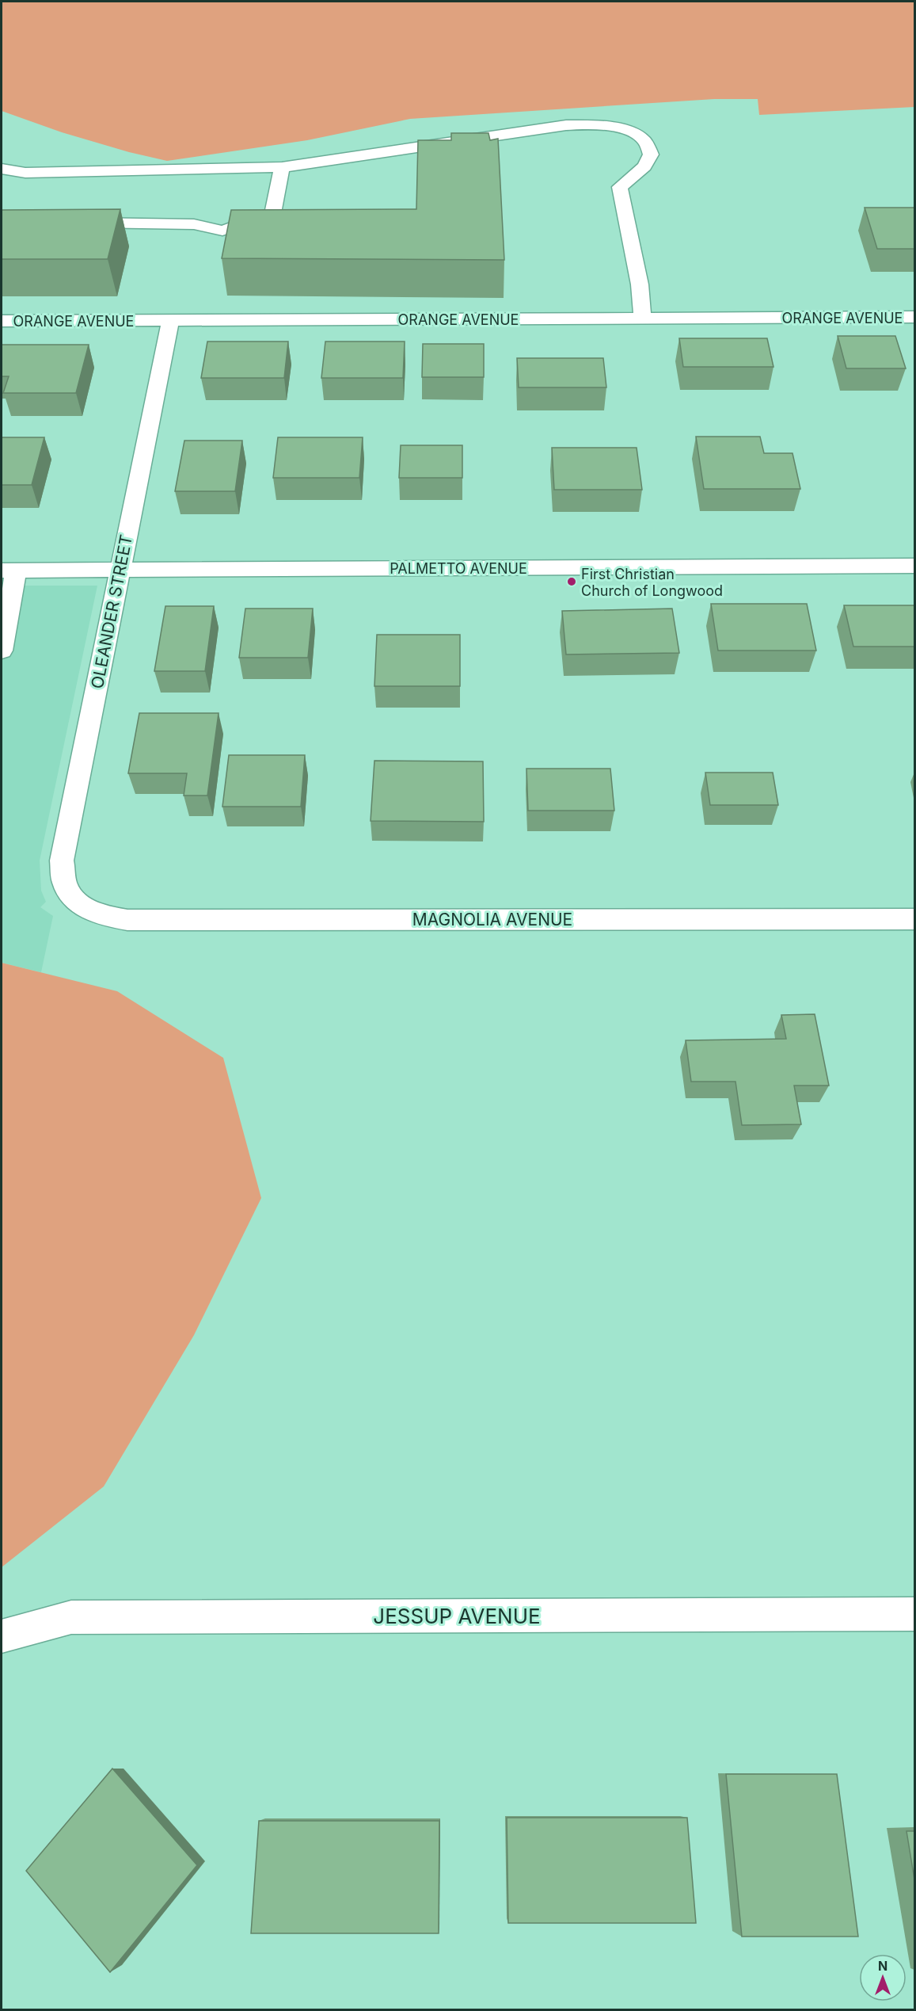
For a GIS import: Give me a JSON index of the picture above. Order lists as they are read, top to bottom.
{
  "streets": {
    "street": [
      "ORANGE AVENUE",
      "PALMETTO AVENUE",
      "OLEANDER STREET",
      "MAGNOLIA AVENUE",
      "JESSUP AVENUE"
    ]
  },
  "crossings": [
    ["ORANGE AVENUE", "OLEANDER STREET"],
    ["PALMETTO AVENUE", "OLEANDER STREET"],
    ["OLEANDER STREET", "MAGNOLIA AVENUE"]
  ],
  "places": ["First Christian Church of Longwood"],
  "north": "top"
}
